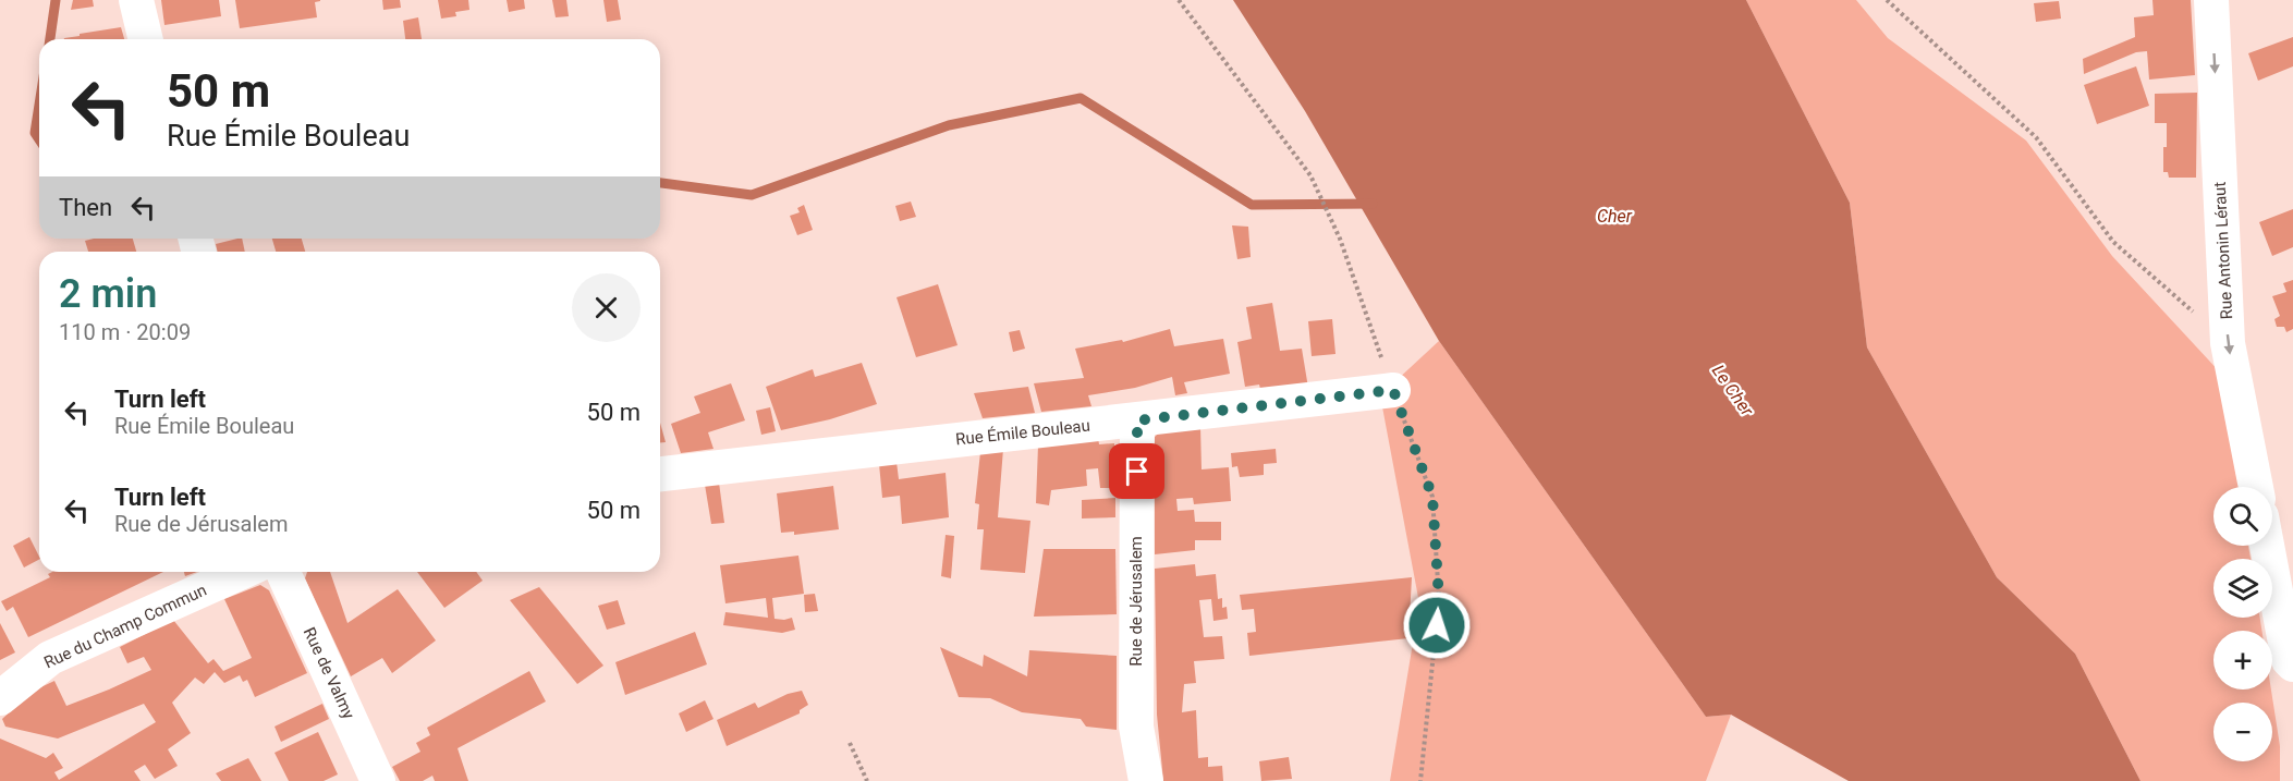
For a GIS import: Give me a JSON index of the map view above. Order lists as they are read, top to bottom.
{
  "streets": {
    "street": [
      "Rue Antonin Léraut",
      "Rue Émile Bouleau",
      "Rue de Jérusalem",
      "Rue du Champ Commun",
      "Rue de Valmy"
    ]
  },
  "crossings": [
    ["Rue Émile Bouleau", "Rue de Jérusalem"]
  ],
  "one_way": ["Rue Antonin Léraut"],
  "water": ["Cher", "Le Cher"],
  "page": {
    "turn": ["50 m", "Rue Émile Bouleau"],
    "then": "Then",
    "heading": ["2 min", "110 m · 20:09"],
    "list": [
      {
        "name": "Turn left",
        "note": "Rue Émile Bouleau",
        "value": "50 m"
      },
      {
        "name": "Turn left",
        "note": "Rue de Jérusalem",
        "value": "50 m"
      }
    ],
    "map_buttons": ["+", "−"]
  }
}
